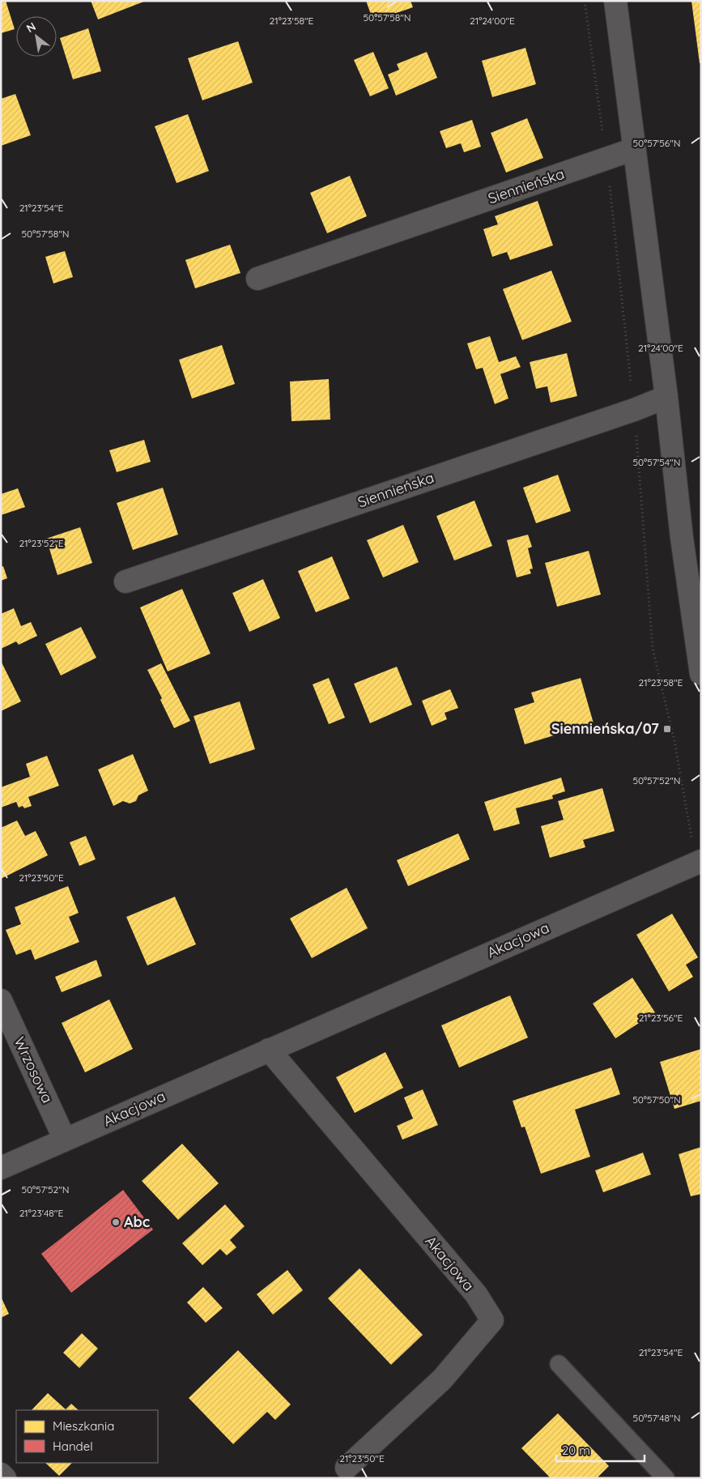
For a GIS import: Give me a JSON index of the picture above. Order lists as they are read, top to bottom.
{
  "streets": {
    "street": ["Siennieńska", "Akacjowa", "Wrzosowa"]
  },
  "crossings": [
    ["Akacjowa", "Wrzosowa"]
  ],
  "places": {
    "transit": ["Siennieńska/07"],
    "other": ["Abc"]
  },
  "legend": ["Mieszkania", "Handel"],
  "scale_bar": "20 m",
  "north": "top left",
  "coordinates": [
    "50°57'58\"N",
    "21°23'58\"E",
    "21°24'00\"E",
    "50°57'56\"N",
    "21°23'54\"E",
    "50°57'54\"N",
    "21°23'52\"E",
    "50°57'52\"N",
    "21°23'50\"E",
    "21°23'56\"E",
    "50°57'50\"N",
    "21°23'48\"E",
    "50°57'48\"N"
  ]
}
